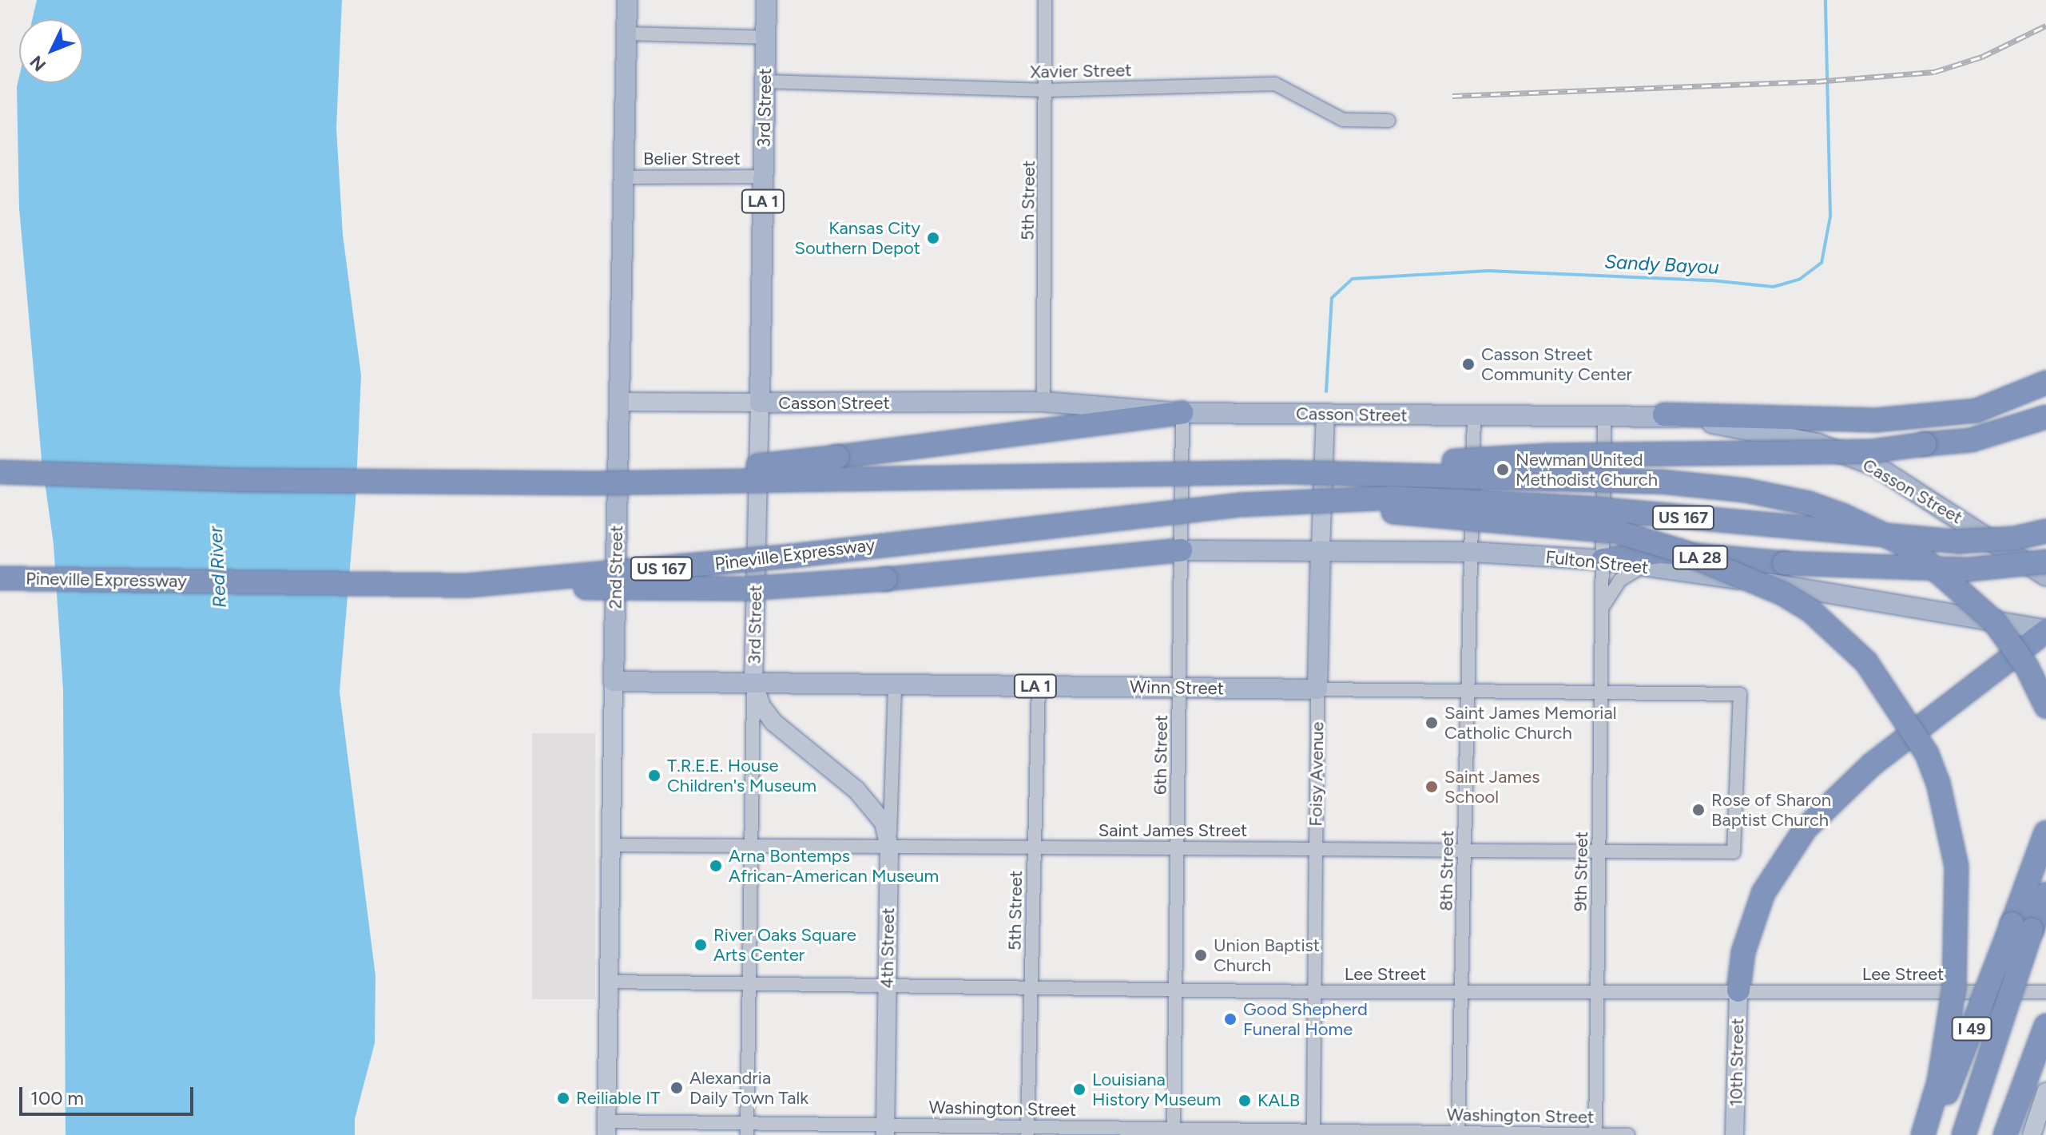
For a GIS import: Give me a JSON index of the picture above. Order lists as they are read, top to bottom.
{
  "streets": {
    "highway": [
      "US 167",
      "Pineville Expressway",
      "LA 28",
      "I 49"
    ],
    "main road": [
      "3rd Street",
      "LA 1",
      "Casson Street",
      "Fulton Street",
      "2nd Street",
      "Winn Street",
      "Foisy Avenue",
      "4th Street",
      "10th Street"
    ],
    "street": [
      "Xavier Street",
      "Belier Street",
      "5th Street",
      "6th Street",
      "Saint James Street",
      "8th Street",
      "9th Street",
      "Lee Street",
      "Washington Street"
    ]
  },
  "crossings": [
    ["Xavier Street", "3rd Street"],
    ["Xavier Street", "5th Street"],
    ["3rd Street", "Belier Street"],
    ["3rd Street", "Casson Street"],
    ["3rd Street", "Winn Street"],
    ["3rd Street", "Saint James Street"],
    ["3rd Street", "Lee Street"],
    ["3rd Street", "Washington Street"],
    ["Belier Street", "2nd Street"],
    ["5th Street", "Casson Street"],
    ["5th Street", "Winn Street"],
    ["5th Street", "Saint James Street"],
    ["5th Street", "Lee Street"],
    ["5th Street", "Washington Street"],
    ["Casson Street", "2nd Street"],
    ["Casson Street", "6th Street"],
    ["Casson Street", "Foisy Avenue"],
    ["Casson Street", "8th Street"],
    ["Casson Street", "9th Street"],
    ["US 167", "Pineville Expressway"],
    ["US 167", "LA 28"],
    ["Pineville Expressway", "LA 28"],
    ["Fulton Street", "6th Street"],
    ["Fulton Street", "Foisy Avenue"],
    ["Fulton Street", "8th Street"],
    ["Fulton Street", "9th Street"],
    ["2nd Street", "Winn Street"],
    ["2nd Street", "Saint James Street"],
    ["2nd Street", "Lee Street"],
    ["2nd Street", "Washington Street"],
    ["Winn Street", "6th Street"],
    ["Winn Street", "Foisy Avenue"],
    ["Winn Street", "Saint James Street"],
    ["Winn Street", "8th Street"],
    ["Winn Street", "9th Street"],
    ["Winn Street", "4th Street"],
    ["6th Street", "Saint James Street"],
    ["6th Street", "Lee Street"],
    ["6th Street", "Washington Street"],
    ["Foisy Avenue", "Saint James Street"],
    ["Foisy Avenue", "Lee Street"],
    ["Foisy Avenue", "Washington Street"],
    ["Saint James Street", "8th Street"],
    ["Saint James Street", "9th Street"],
    ["Saint James Street", "4th Street"],
    ["8th Street", "Lee Street"],
    ["8th Street", "Washington Street"],
    ["9th Street", "Lee Street"],
    ["9th Street", "Washington Street"],
    ["4th Street", "Lee Street"],
    ["4th Street", "Washington Street"],
    ["Lee Street", "10th Street"]
  ],
  "water": ["Sandy Bayou", "Red River"],
  "places": [
    "Kansas City Southern Depot",
    "Casson Street Community Center",
    "Newman United Methodist Church",
    "Saint James Memorial Catholic Church",
    "T.R.E.E. House Children's Museum",
    "Saint James School",
    "Rose of Sharon Baptist Church",
    "Arna Bontemps African-American Museum",
    "River Oaks Square Arts Center",
    "Union Baptist Church",
    "Good Shepherd Funeral Home",
    "Alexandria Daily Town Talk",
    "Louisiana History Museum",
    "Reiliable IT",
    "KALB"
  ],
  "scale_bar": "100 m",
  "north": "bottom left"
}
